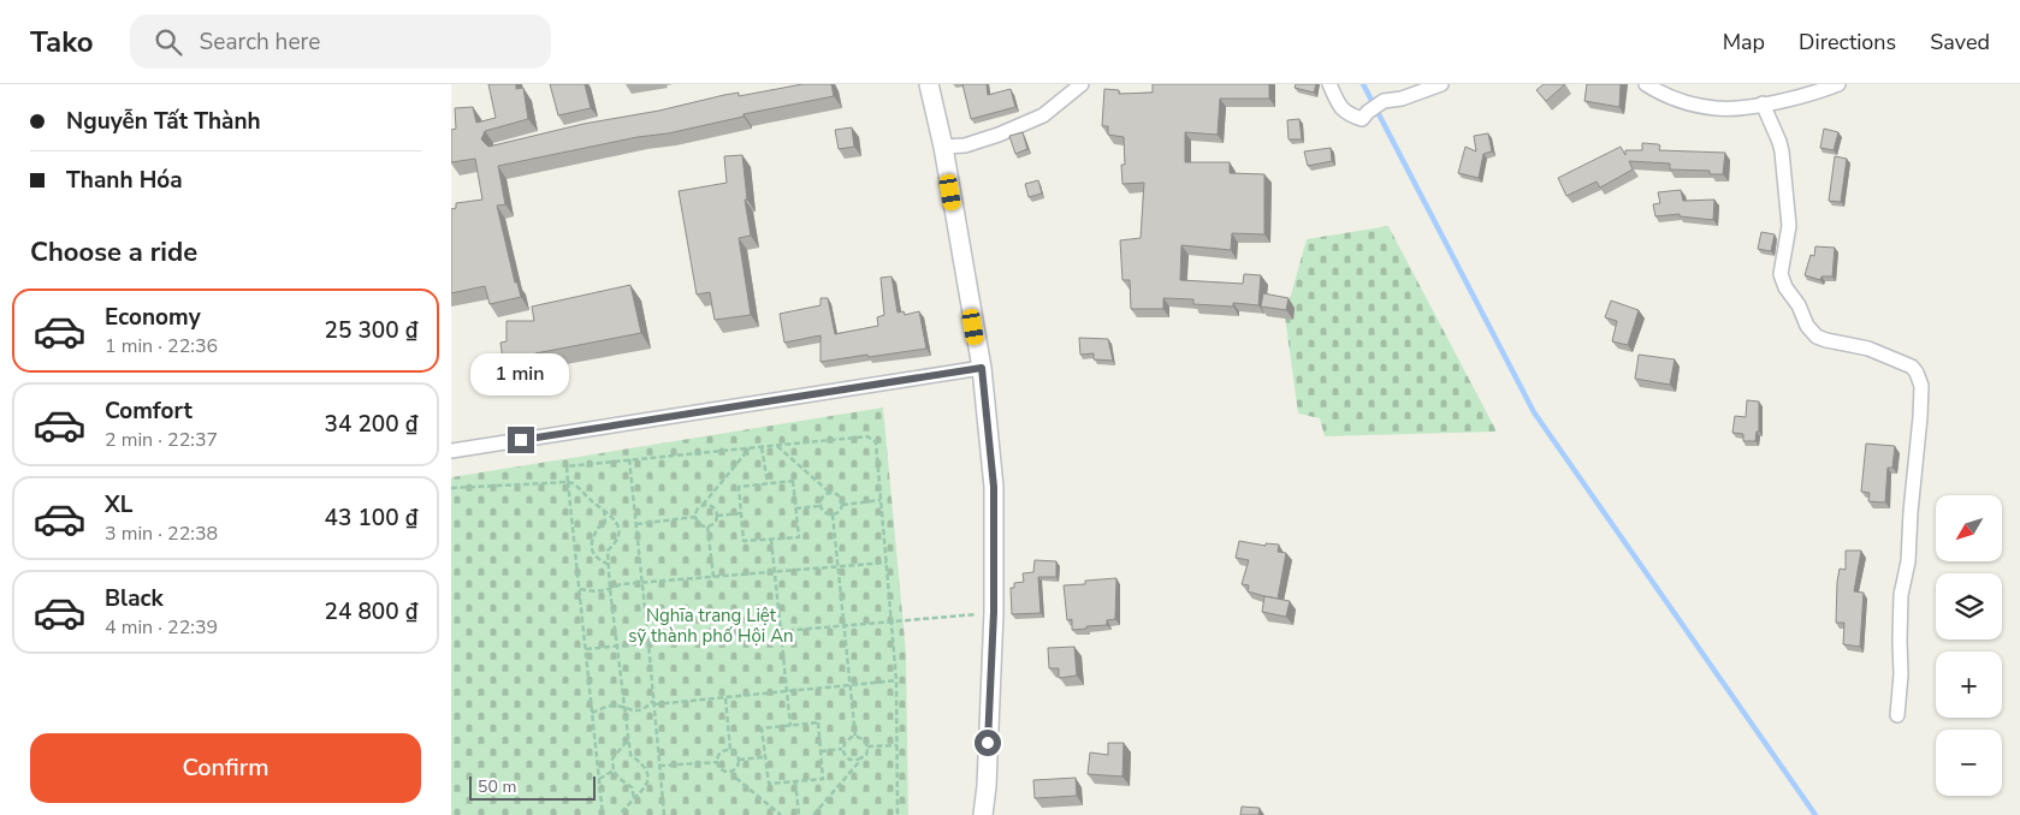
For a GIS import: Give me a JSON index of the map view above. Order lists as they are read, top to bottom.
{
  "parks": ["Nghĩa trang Liệt sỹ thành phố Hội An"],
  "scale_bar": "50 m",
  "north": "bottom left",
  "page": {
    "header": "Tako",
    "search": "Search here",
    "nav": ["Map", "Directions", "Saved"],
    "banner": ["Nguyễn Tất Thành", "Thanh Hóa"],
    "heading": "Choose a ride",
    "list": [
      {
        "name": "Economy",
        "note": "1 min · 22:36",
        "value": "25 300 ₫"
      },
      {
        "name": "Comfort",
        "note": "2 min · 22:37",
        "value": "34 200 ₫"
      },
      {
        "name": "XL",
        "note": "3 min · 22:38",
        "value": "43 100 ₫"
      },
      {
        "name": "Black",
        "note": "4 min · 22:39",
        "value": "24 800 ₫"
      }
    ],
    "bubble": "1 min",
    "map_buttons": ["+", "−"],
    "buttons": "Confirm",
    "scale": "50 m"
  }
}
